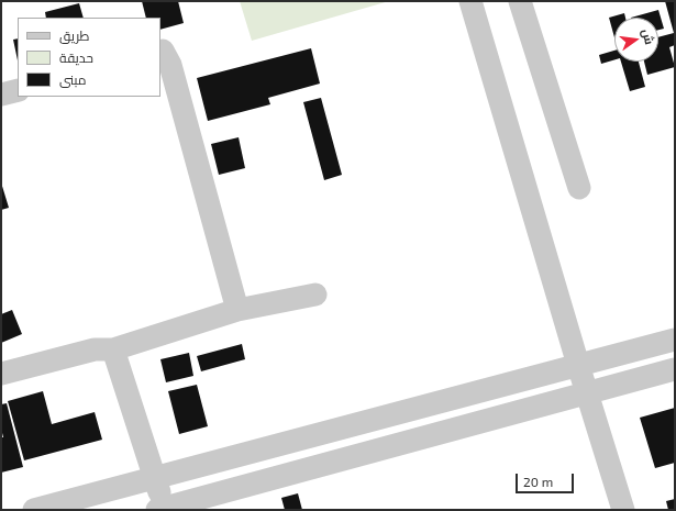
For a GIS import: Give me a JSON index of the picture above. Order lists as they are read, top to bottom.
{
  "legend": ["طريق", "حديقة", "مبنى"],
  "scale_bar": "20 m",
  "north": "right"
}
